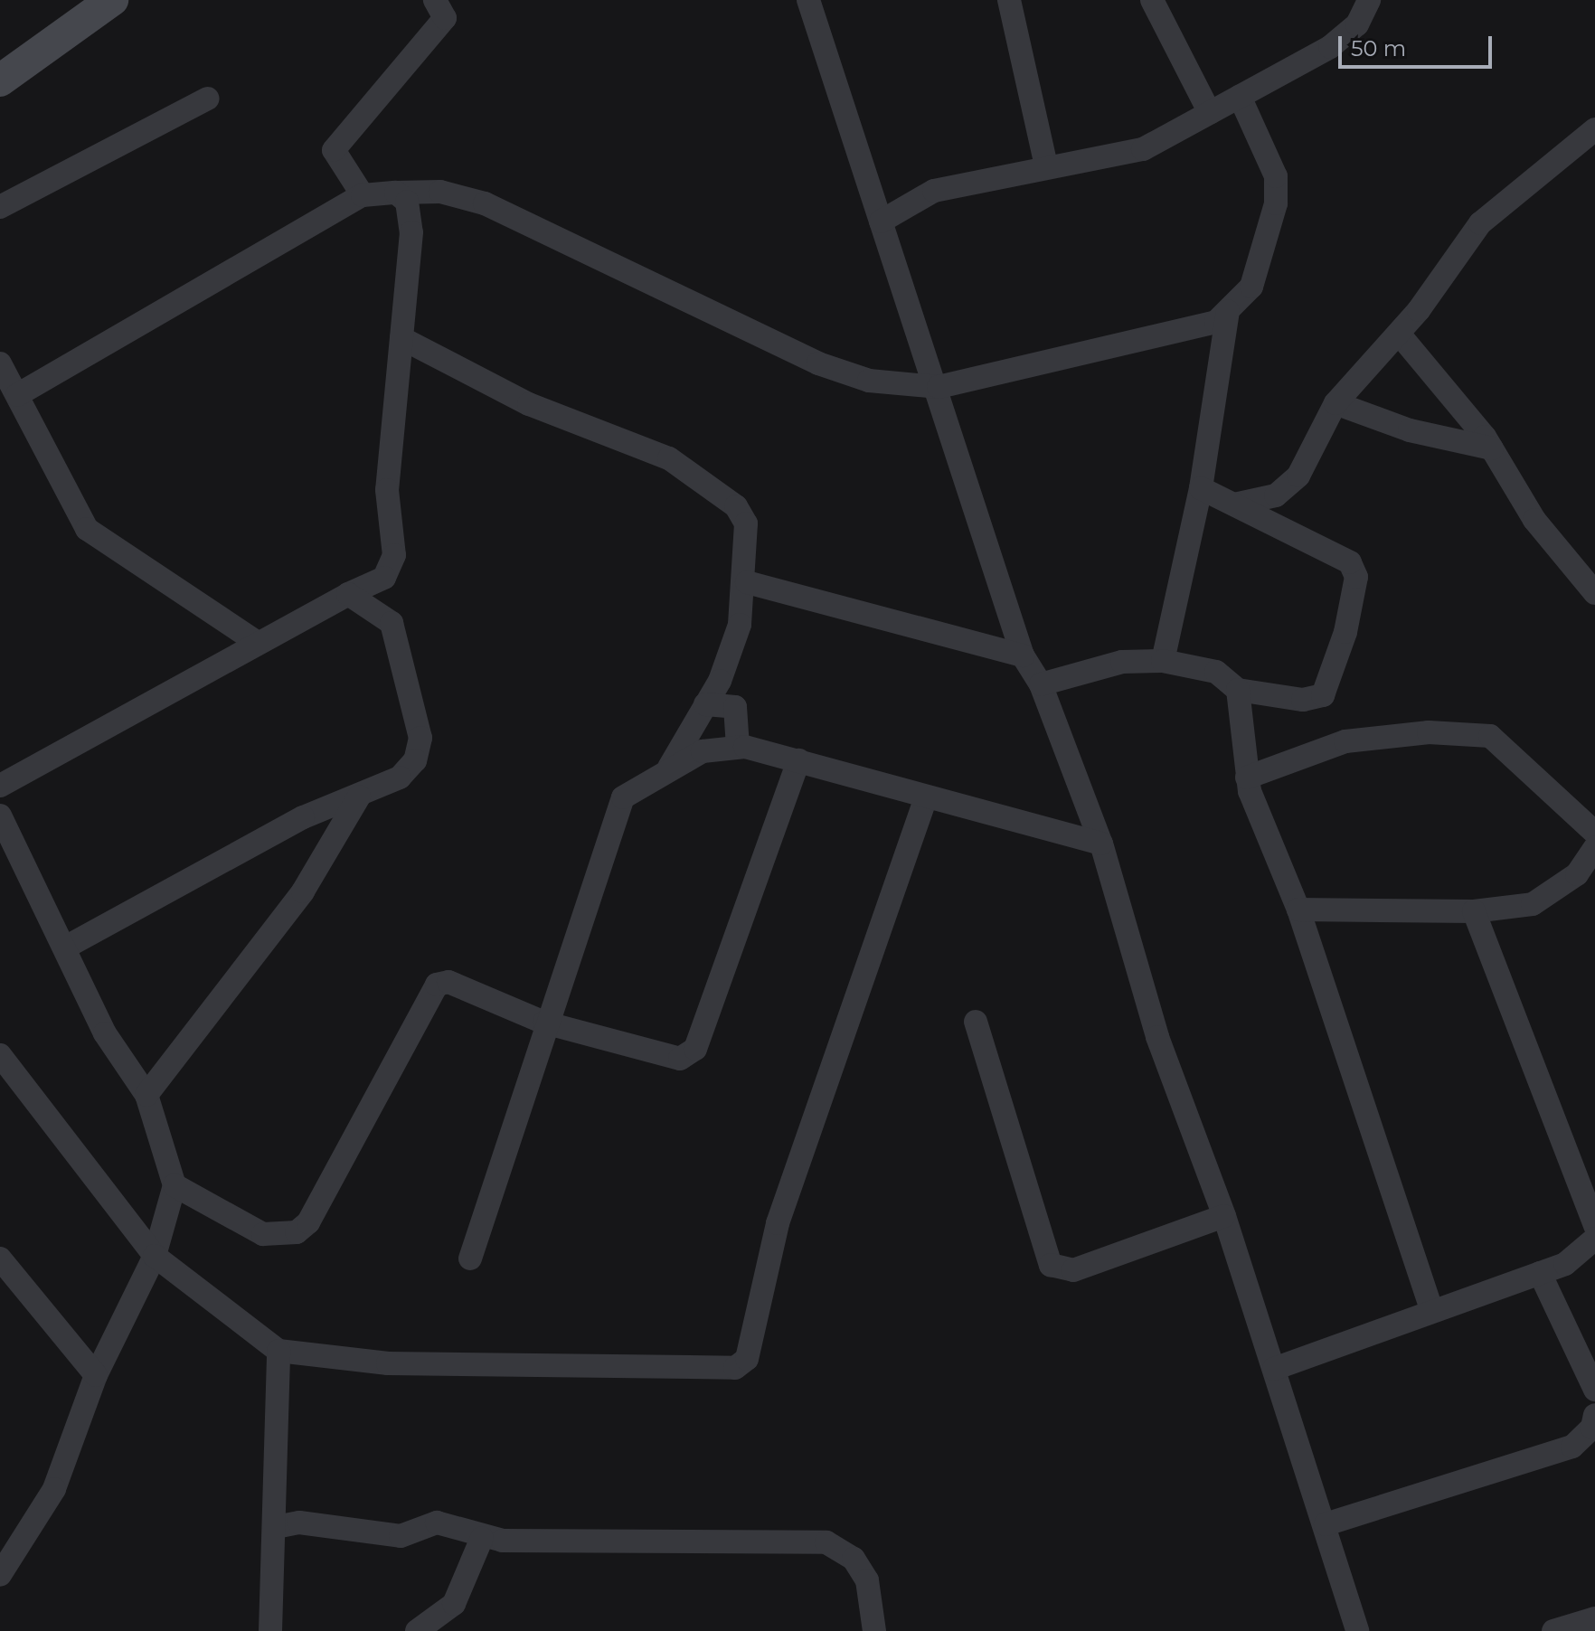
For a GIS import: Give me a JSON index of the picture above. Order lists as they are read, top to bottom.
{
  "scale_bar": "50 m"
}
